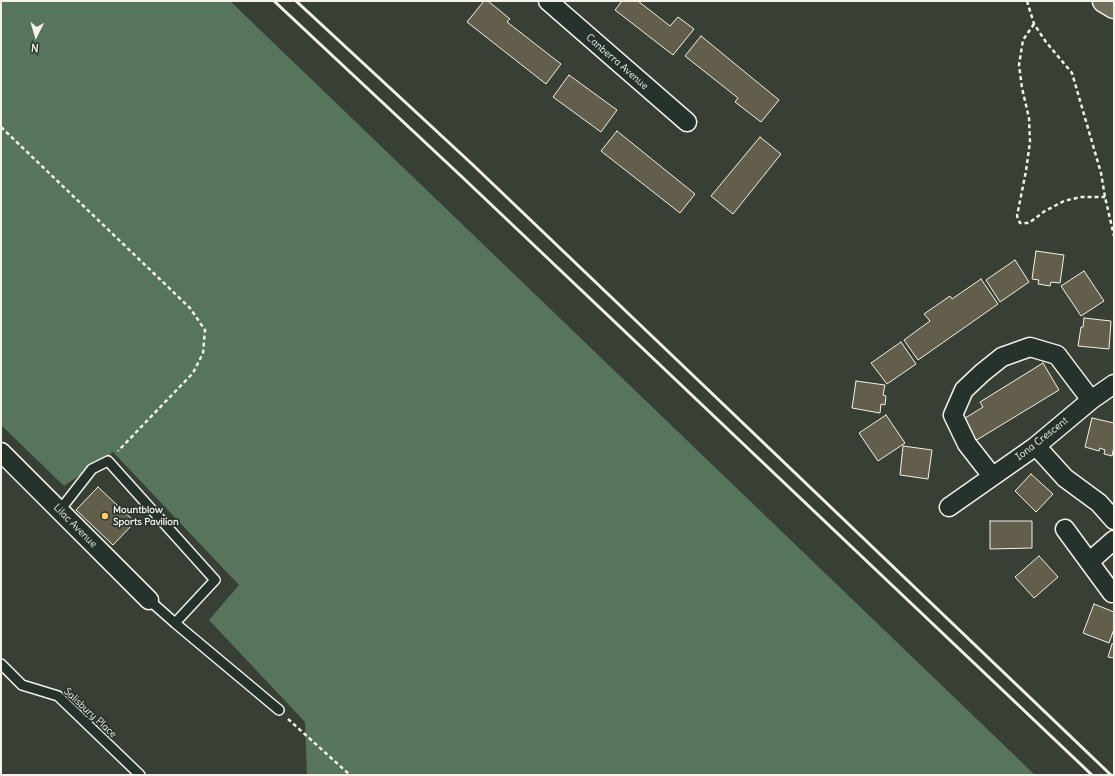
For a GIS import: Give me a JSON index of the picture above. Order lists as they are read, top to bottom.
{
  "streets": {
    "street": ["Canberra Avenue", "Iona Crescent", "Lilac Avenue"],
    "lane": ["Salisbury Place"]
  },
  "places": ["Mountblow Sports Pavilion"],
  "north": "bottom"
}
